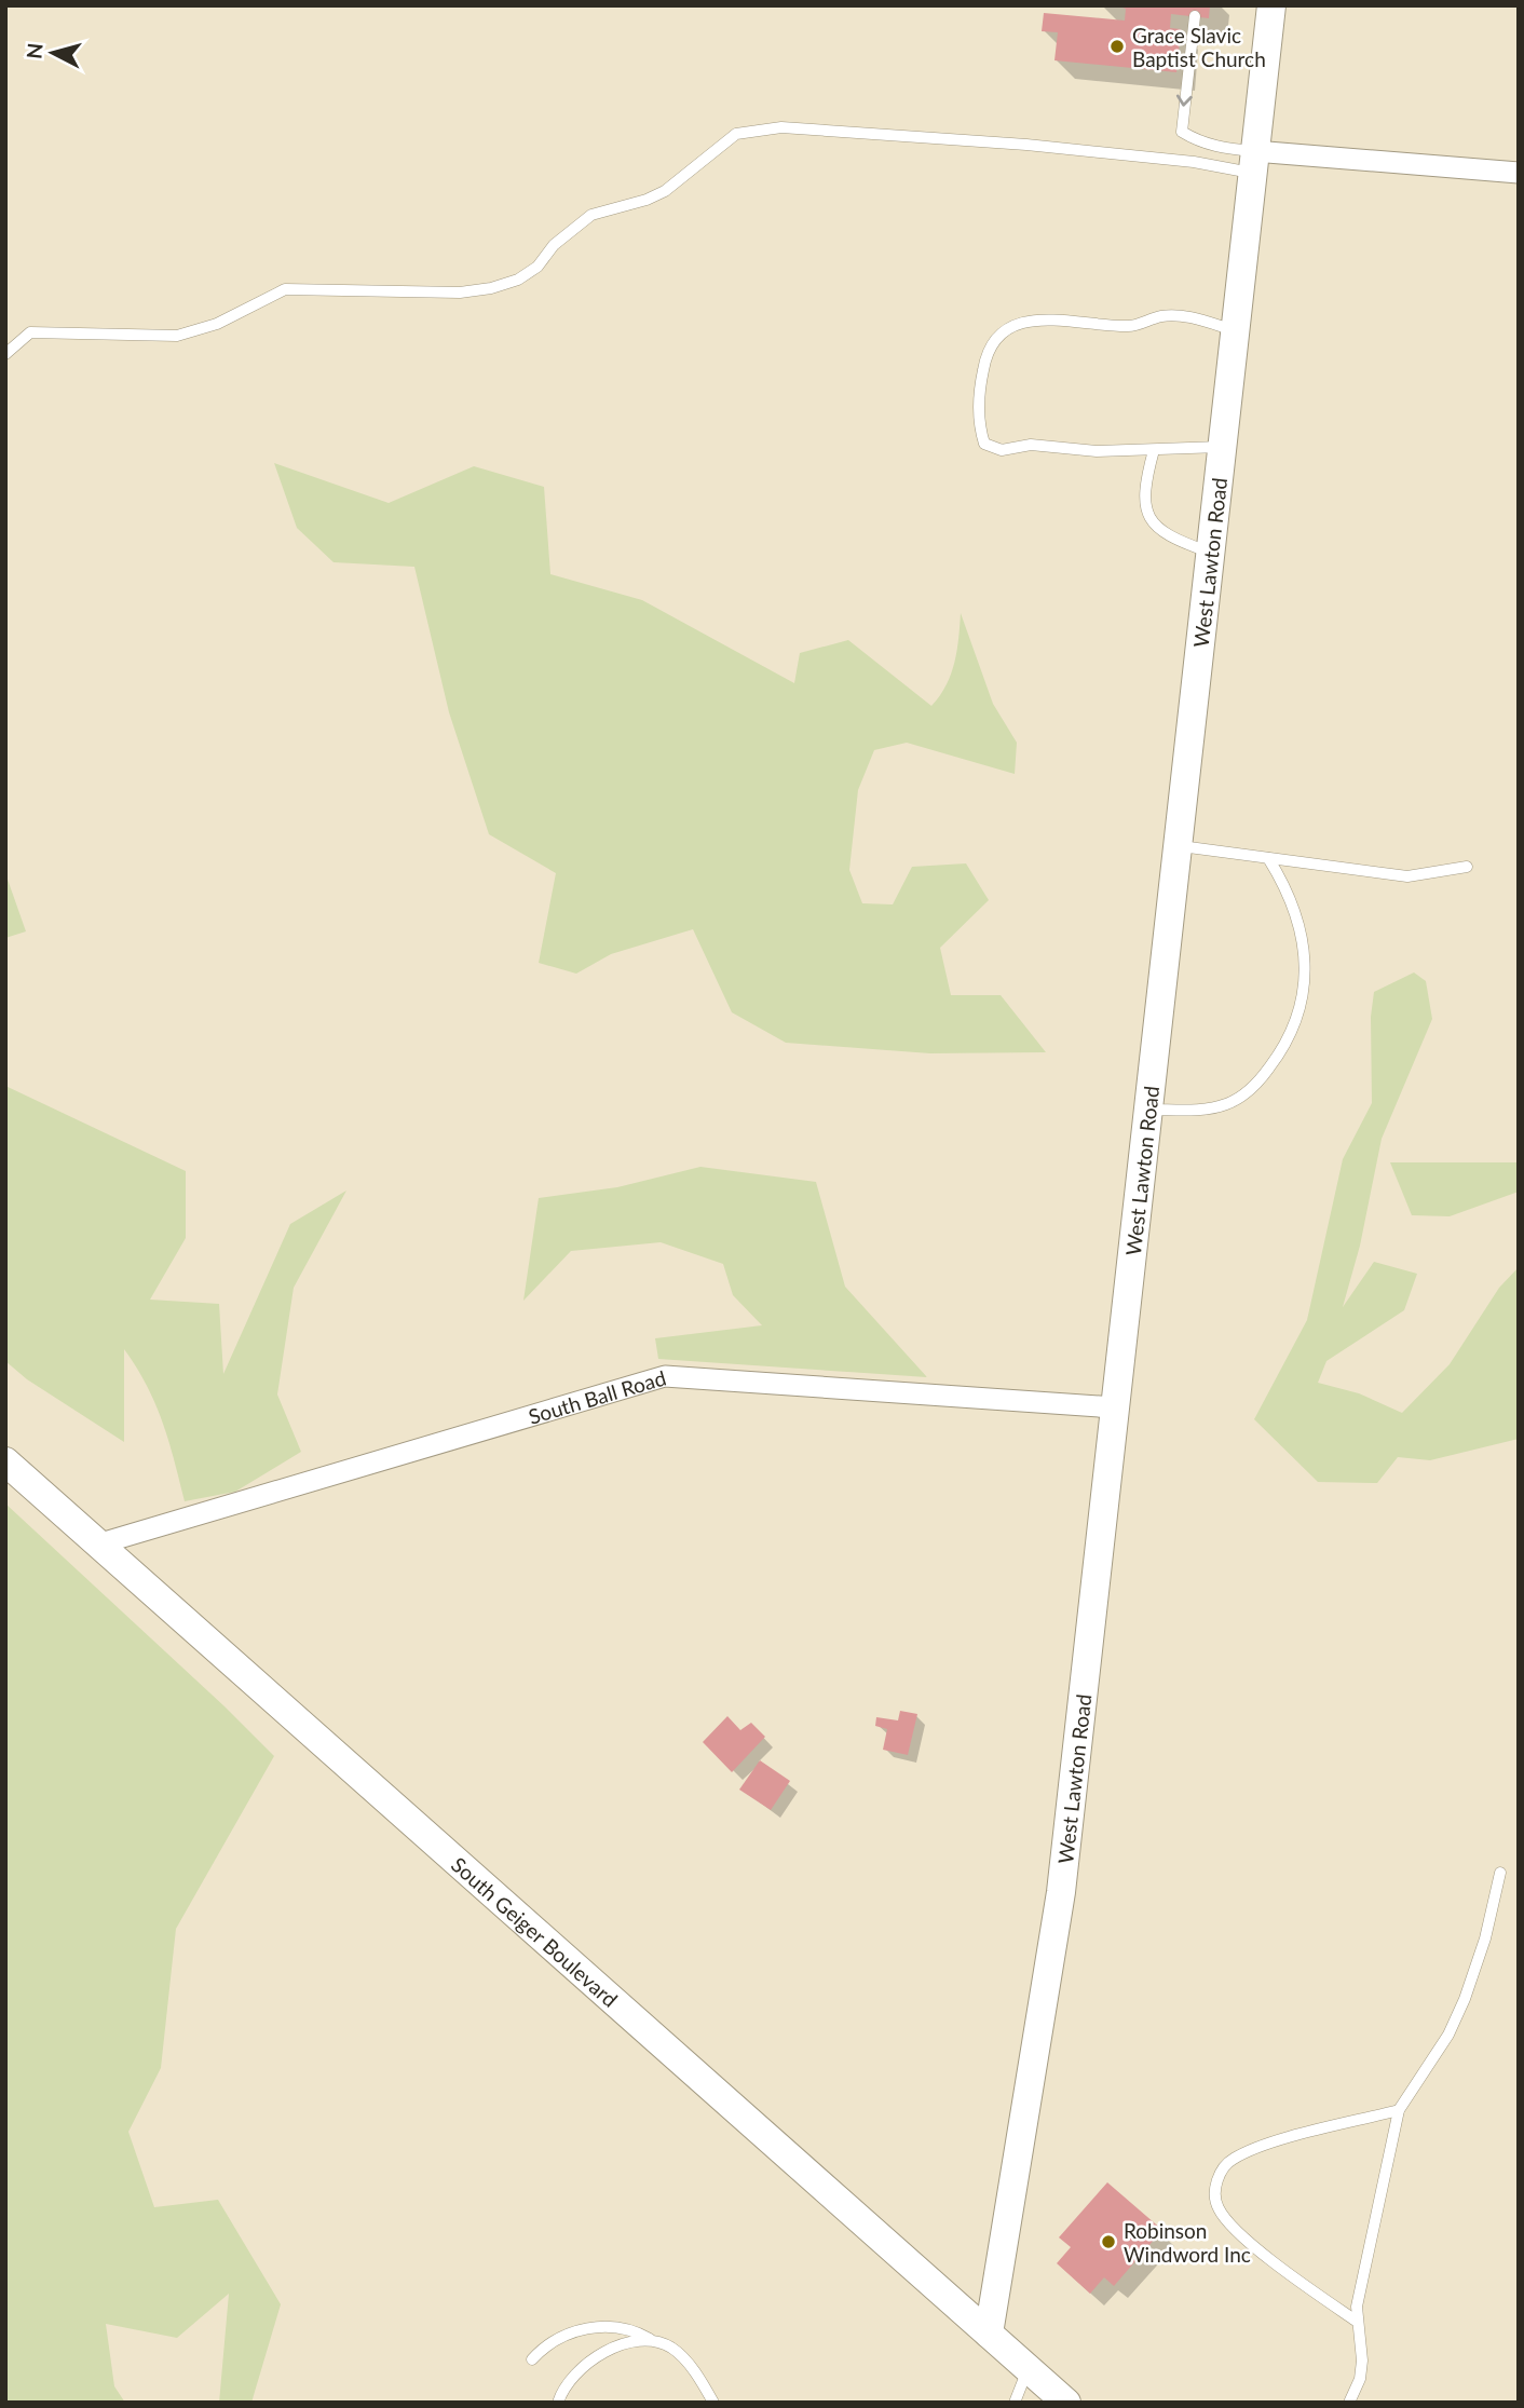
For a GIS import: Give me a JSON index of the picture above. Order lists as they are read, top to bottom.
{
  "streets": {
    "street": ["West Lawton Road", "South Ball Road", "South Geiger Boulevard"]
  },
  "crossings": [
    ["West Lawton Road", "South Ball Road"],
    ["West Lawton Road", "South Geiger Boulevard"],
    ["South Ball Road", "South Geiger Boulevard"]
  ],
  "places": ["Grace Slavic Baptist Church", "Robinson Windword Inc"],
  "north": "left"
}
